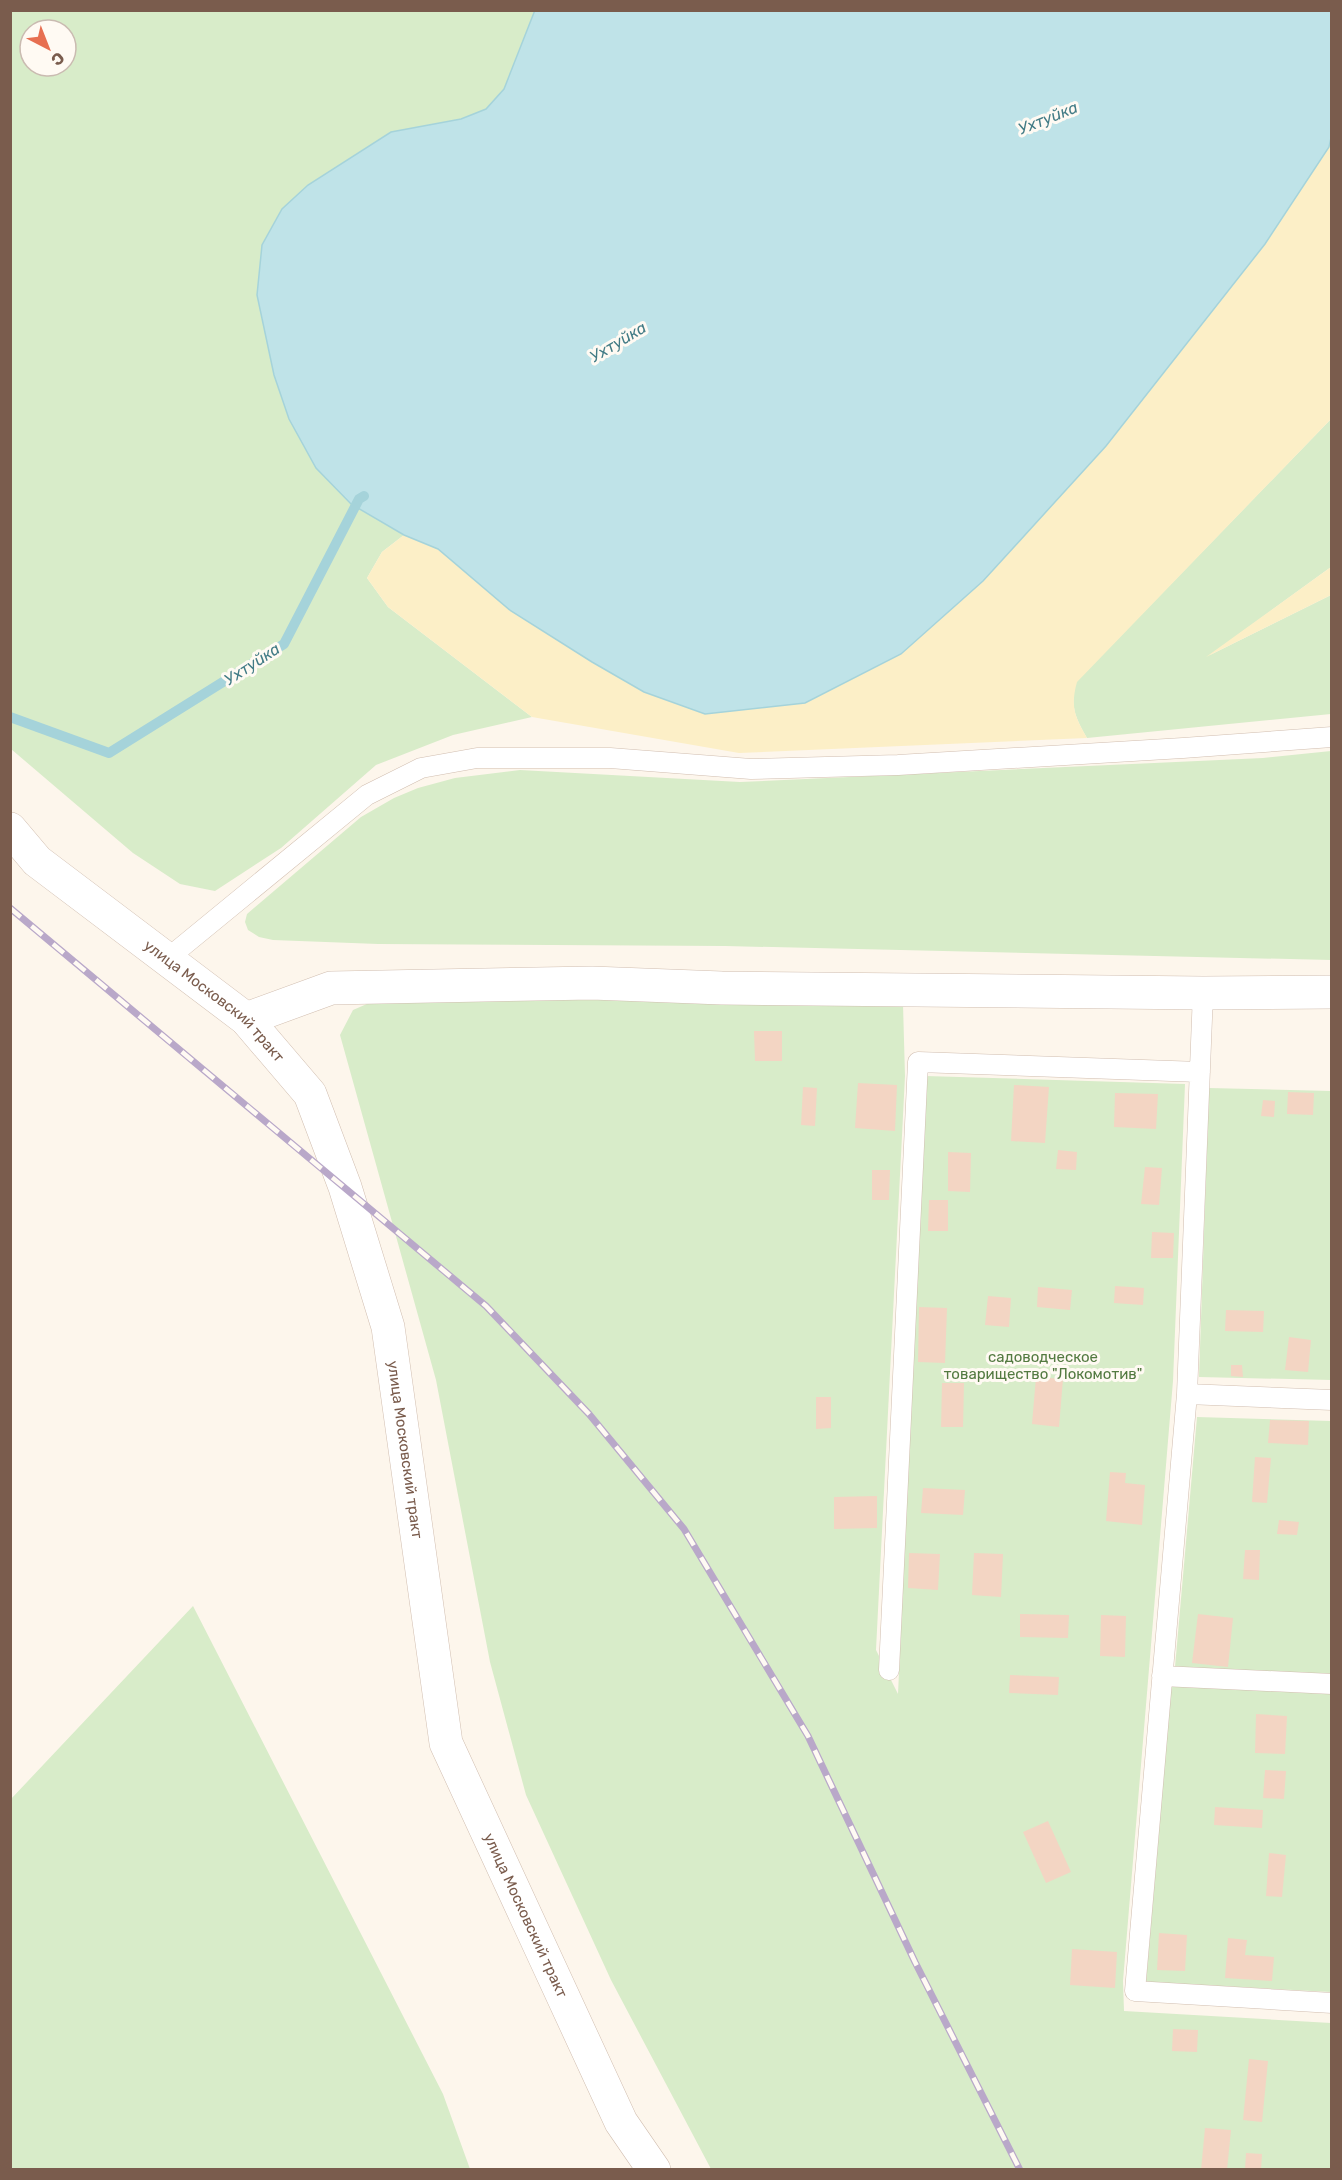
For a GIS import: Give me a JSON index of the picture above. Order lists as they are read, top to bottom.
{
  "streets": {
    "street": ["улица Московский тракт"]
  },
  "water": ["Ухтуйка"],
  "parks": ["садоводческое товарищество \"Локомотив\""],
  "north": "bottom right"
}
